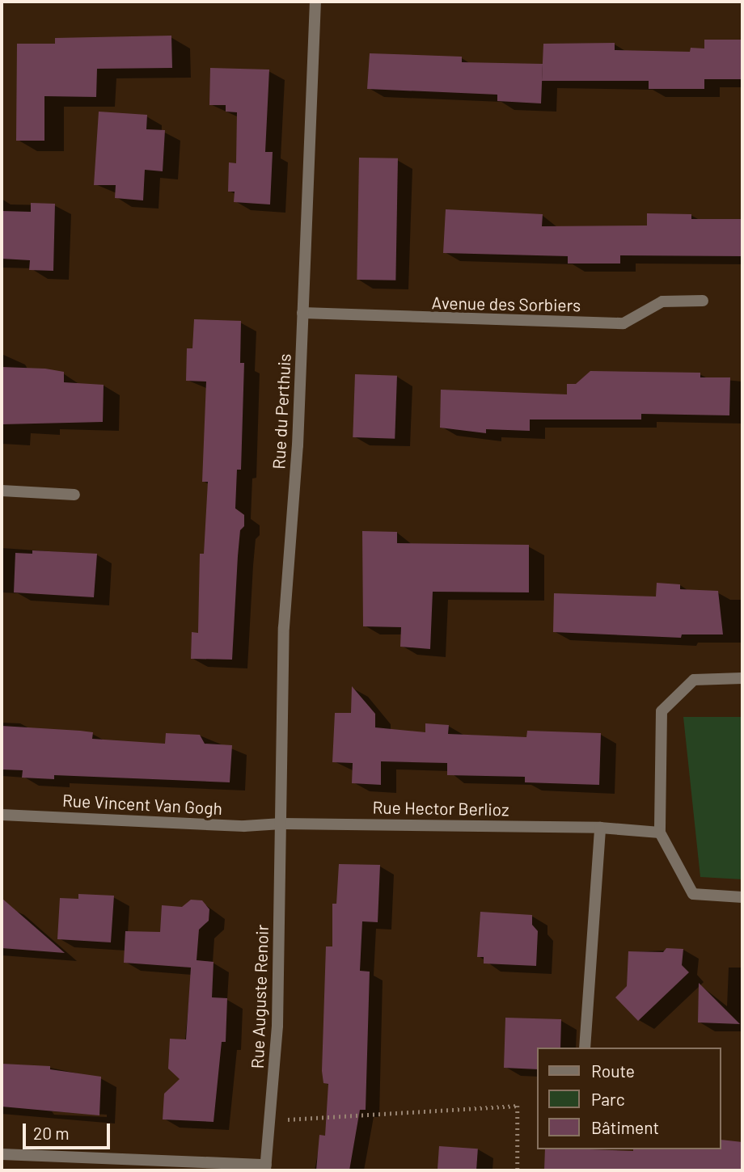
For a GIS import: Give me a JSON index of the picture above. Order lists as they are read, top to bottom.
{
  "streets": {
    "street": [
      "Avenue des Sorbiers",
      "Rue du Perthuis",
      "Rue Vincent Van Gogh",
      "Rue Hector Berlioz",
      "Rue Auguste Renoir"
    ]
  },
  "crossings": [
    ["Avenue des Sorbiers", "Rue du Perthuis"],
    ["Rue du Perthuis", "Rue Vincent Van Gogh"],
    ["Rue du Perthuis", "Rue Hector Berlioz"],
    ["Rue du Perthuis", "Rue Auguste Renoir"],
    ["Rue Vincent Van Gogh", "Rue Hector Berlioz"],
    ["Rue Vincent Van Gogh", "Rue Auguste Renoir"],
    ["Rue Hector Berlioz", "Rue Auguste Renoir"]
  ],
  "legend": ["Route", "Parc", "Bâtiment"],
  "scale_bar": "20 m"
}
